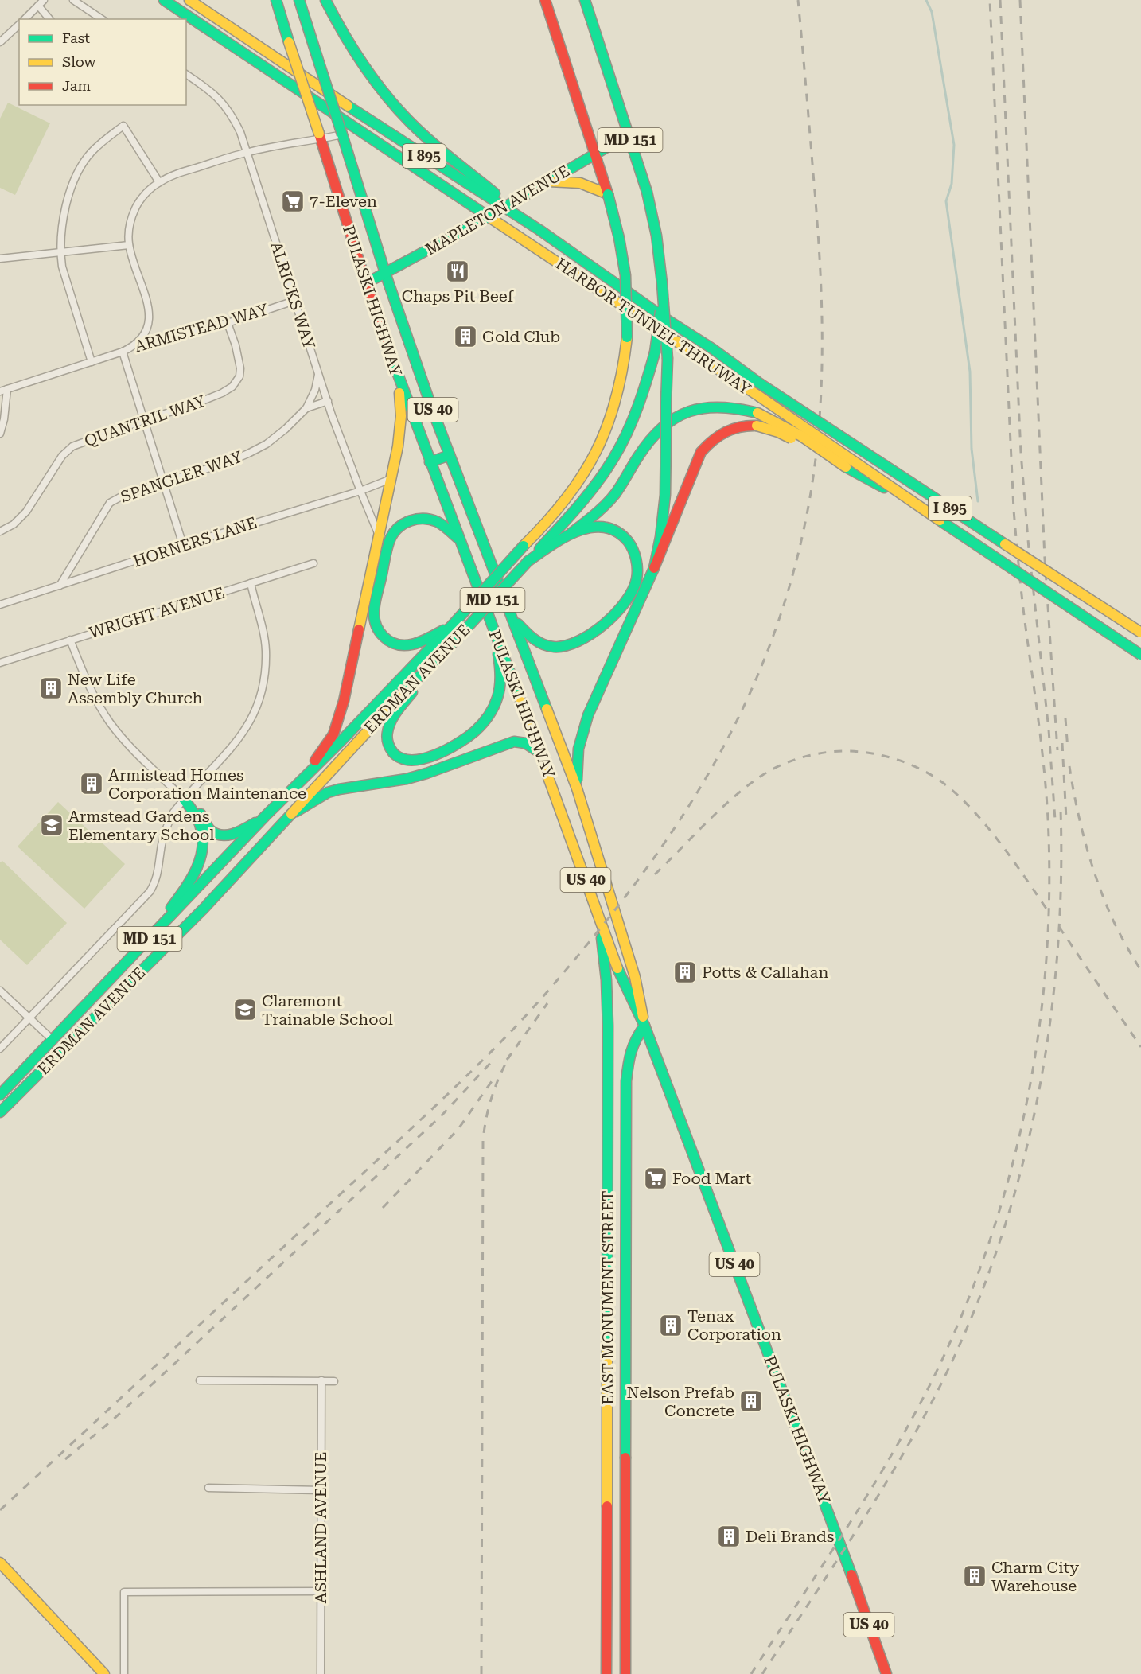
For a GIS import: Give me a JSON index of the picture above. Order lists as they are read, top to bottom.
{
  "streets": {
    "main road": [
      "MD 151",
      "I 895",
      "MAPLETON AVENUE",
      "PULASKI HIGHWAY",
      "HARBOR TUNNEL THRUWAY",
      "US 40",
      "ERDMAN AVENUE",
      "EAST MONUMENT STREET"
    ],
    "street": [
      "ALRICKS WAY",
      "ARMISTEAD WAY",
      "QUANTRIL WAY",
      "SPANGLER WAY",
      "HORNERS LANE",
      "WRIGHT AVENUE",
      "ASHLAND AVENUE"
    ]
  },
  "crossings": [
    ["MAPLETON AVENUE", "PULASKI HIGHWAY"],
    ["MAPLETON AVENUE", "ERDMAN AVENUE"],
    ["ALRICKS WAY", "ARMISTEAD WAY"],
    ["ALRICKS WAY", "SPANGLER WAY"],
    ["ALRICKS WAY", "HORNERS LANE"],
    ["PULASKI HIGHWAY", "EAST MONUMENT STREET"],
    ["ARMISTEAD WAY", "QUANTRIL WAY"],
    ["SPANGLER WAY", "HORNERS LANE"]
  ],
  "places": {
    "supermarket": ["7-Eleven", "Food Mart"],
    "restaurant": ["Chaps Pit Beef"],
    "building": [
      "Gold Club",
      "New Life Assembly Church",
      "Armistead Homes Corporation Maintenance",
      "Potts & Callahan",
      "Tenax Corporation",
      "Nelson Prefab Concrete",
      "Deli Brands",
      "Charm City Warehouse"
    ],
    "school or university": ["Armstead Gardens Elementary School", "Claremont Trainable School"]
  },
  "legend": ["Fast", "Slow", "Jam"]
}
